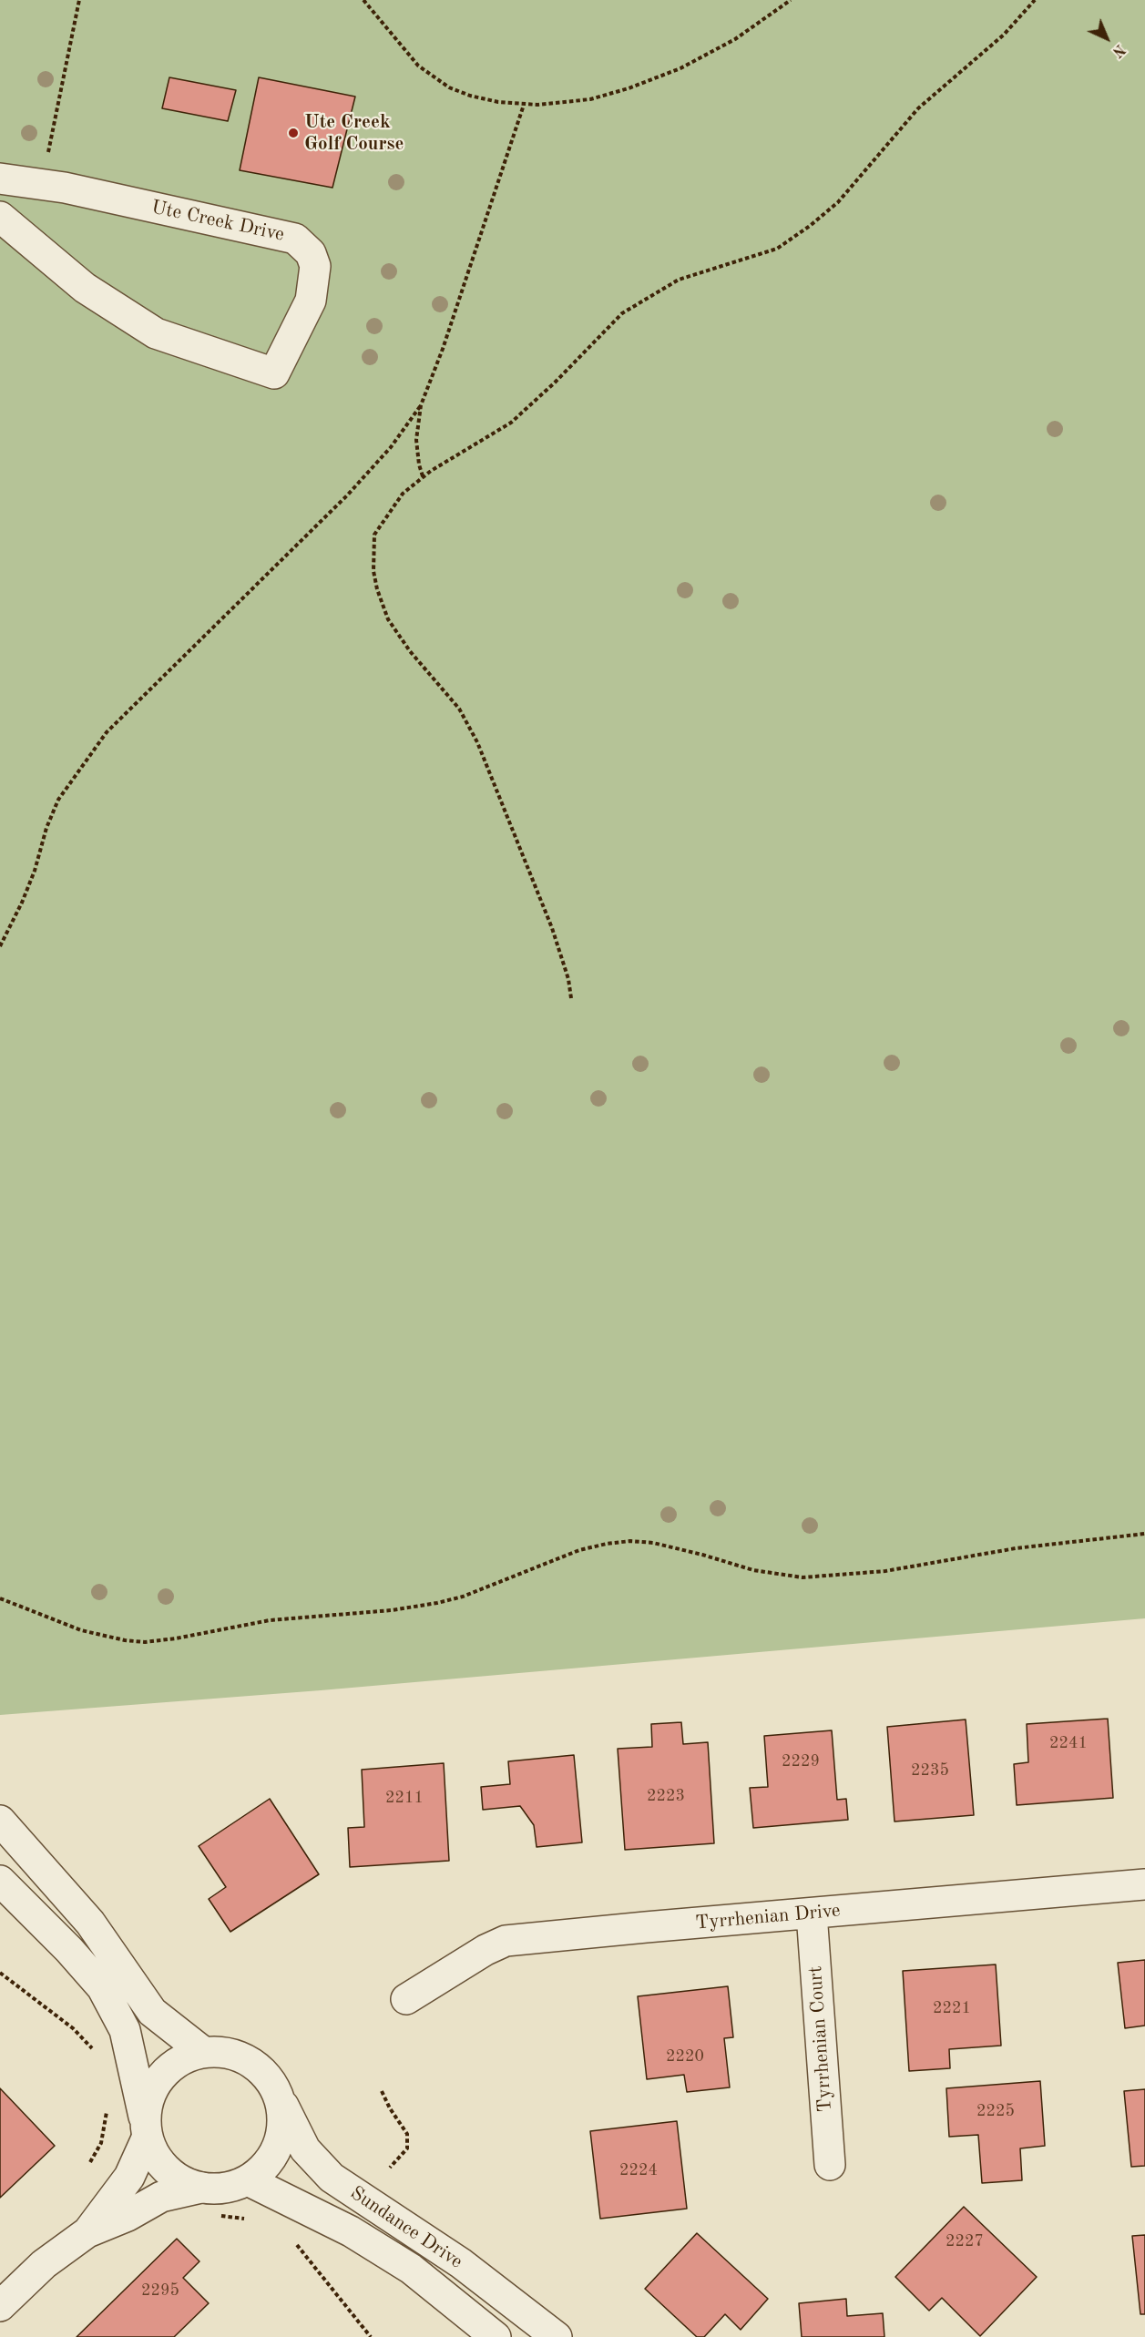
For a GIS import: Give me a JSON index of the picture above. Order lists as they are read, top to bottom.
{
  "streets": {
    "street": [
      "Ute Creek Drive",
      "Tyrrhenian Drive",
      "Tyrrhenian Court",
      "Sundance Drive"
    ]
  },
  "crossings": [
    ["Tyrrhenian Drive", "Tyrrhenian Court"]
  ],
  "places": ["Ute Creek Golf Course"],
  "house_numbers": [
    "2241",
    "2229",
    "2235",
    "2223",
    "2211",
    "2221",
    "2220",
    "2225",
    "2224",
    "2227",
    "2295"
  ],
  "north": "bottom right"
}
